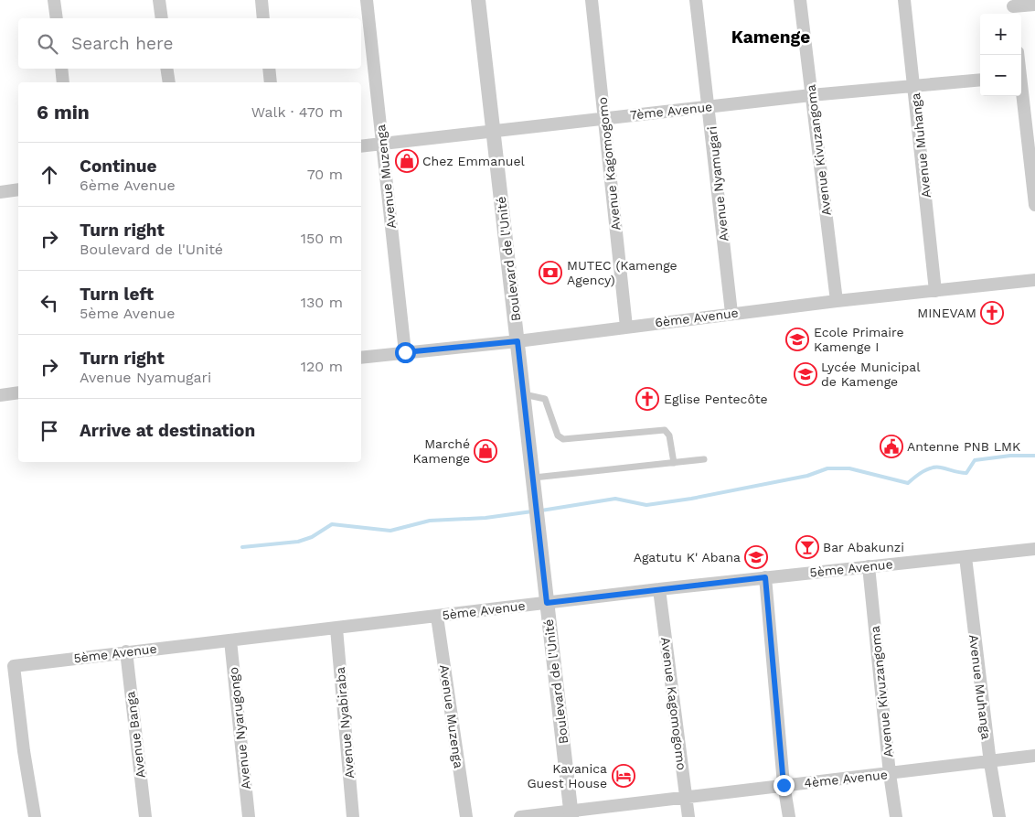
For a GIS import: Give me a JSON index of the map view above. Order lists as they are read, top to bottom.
{
  "streets": {
    "street": [
      "7ème Avenue",
      "Avenue Muhanga",
      "Avenue Kivuzangoma",
      "Avenue Kagomogomo",
      "Avenue Muzenga",
      "Avenue Nyamugari",
      "Boulevard de l'Unité",
      "6ème Avenue",
      "5ème Avenue",
      "Avenue Nyabiraba",
      "Avenue Nyarugongo",
      "Avenue Banga",
      "4ème Avenue"
    ]
  },
  "crossings": [
    ["7ème Avenue", "Avenue Muhanga"],
    ["7ème Avenue", "Avenue Kivuzangoma"],
    ["7ème Avenue", "Avenue Kagomogomo"],
    ["7ème Avenue", "Avenue Muzenga"],
    ["7ème Avenue", "Avenue Nyamugari"],
    ["7ème Avenue", "Boulevard de l'Unité"],
    ["Avenue Muhanga", "6ème Avenue"],
    ["Avenue Muhanga", "5ème Avenue"],
    ["Avenue Muhanga", "4ème Avenue"],
    ["Avenue Kivuzangoma", "6ème Avenue"],
    ["Avenue Kivuzangoma", "5ème Avenue"],
    ["Avenue Kivuzangoma", "4ème Avenue"],
    ["Avenue Kagomogomo", "6ème Avenue"],
    ["Avenue Kagomogomo", "5ème Avenue"],
    ["Avenue Kagomogomo", "4ème Avenue"],
    ["Avenue Muzenga", "6ème Avenue"],
    ["Avenue Muzenga", "5ème Avenue"],
    ["Avenue Nyamugari", "6ème Avenue"],
    ["Boulevard de l'Unité", "6ème Avenue"],
    ["Boulevard de l'Unité", "5ème Avenue"],
    ["Boulevard de l'Unité", "4ème Avenue"],
    ["5ème Avenue", "Avenue Nyabiraba"],
    ["5ème Avenue", "Avenue Nyarugongo"],
    ["5ème Avenue", "Avenue Banga"]
  ],
  "districts": ["Kamenge"],
  "places": {
    "shop": ["Chez Emmanuel", "Marché Kamenge"],
    "bank": ["MUTEC (Kamenge Agency)"],
    "church": ["MINEVAM", "Eglise Pentecôte"],
    "school or university": ["Ecole Primaire Kamenge I", "Lycée Municipal de Kamenge", "Agatutu K' Abana"],
    "public building": ["Antenne PNB LMK"],
    "bar": ["Bar Abakunzi"],
    "hotel": ["Kavanica Guest House"]
  },
  "page": {
    "map_buttons": ["+", "−"],
    "search": "Search here",
    "heading": ["6 min", "Walk · 470 m"],
    "list": [
      ["Continue", "6ème Avenue", "70 m"],
      ["Turn right", "Boulevard de l'Unité", "150 m"],
      ["Turn left", "5ème Avenue", "130 m"],
      ["Turn right", "Avenue Nyamugari", "120 m"],
      "Arrive at destination"
    ]
  }
}
